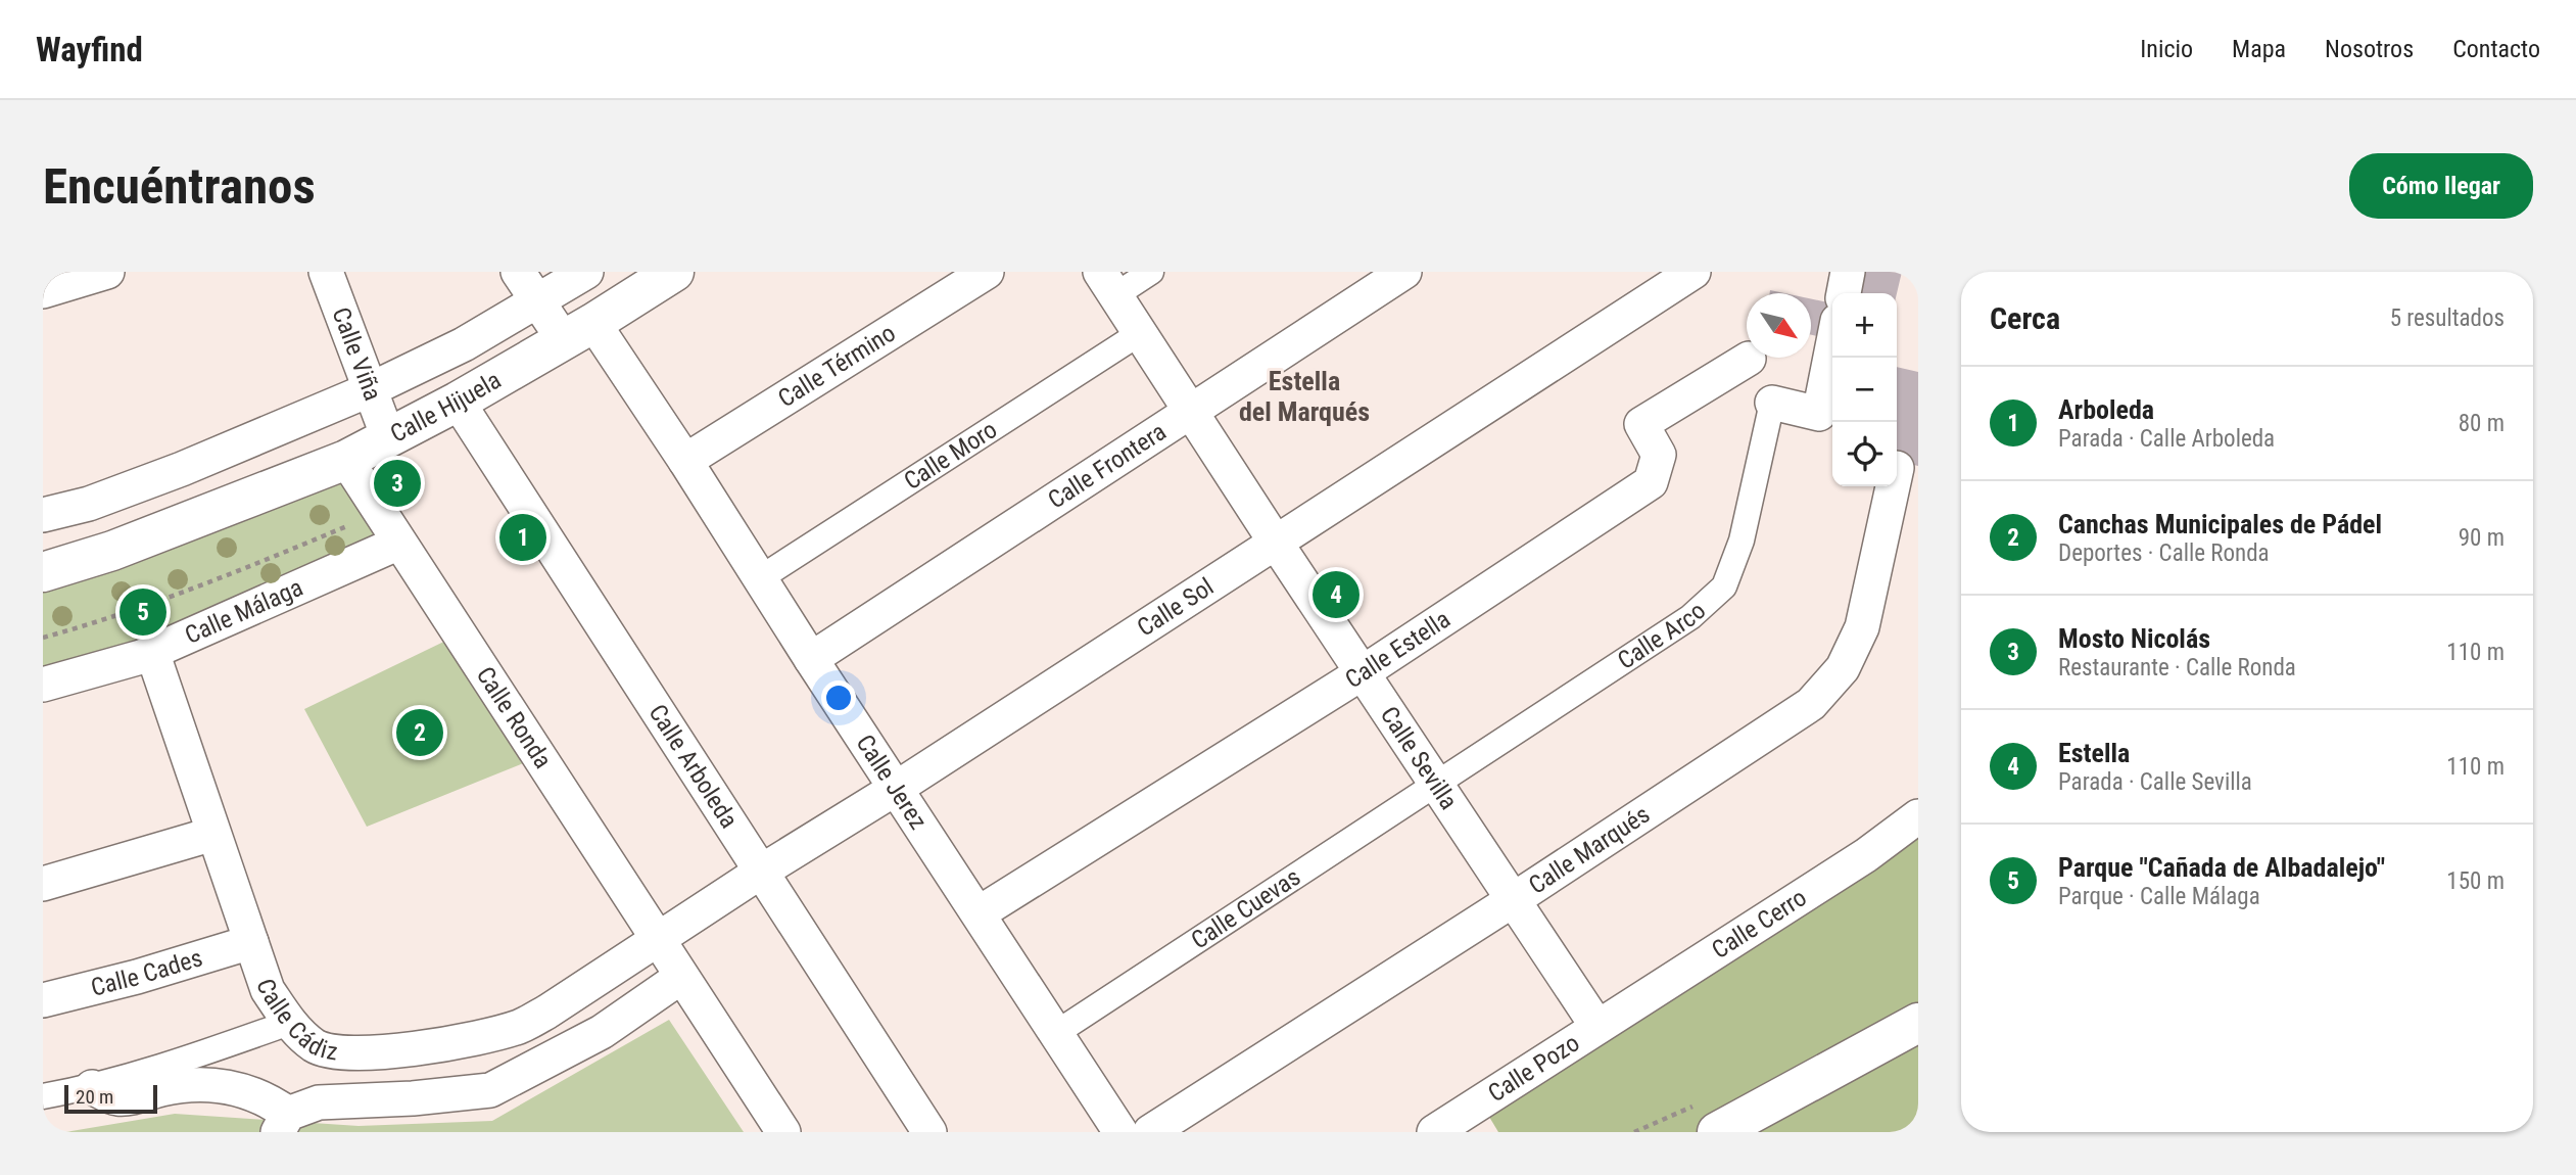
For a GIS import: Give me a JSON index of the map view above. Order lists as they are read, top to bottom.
{
  "streets": {
    "street": [
      "Calle Viña",
      "Calle Término",
      "Calle Hijuela",
      "Calle Moro",
      "Calle Frontera",
      "Calle Sol",
      "Calle Málaga",
      "Calle Arco",
      "Calle Estella",
      "Calle Ronda",
      "Calle Sevilla",
      "Calle Arboleda",
      "Calle Jerez",
      "Calle Marqués",
      "Calle Cuevas",
      "Calle Cerro",
      "Calle Cades",
      "Calle Cádiz",
      "Calle Pozo"
    ]
  },
  "crossings": [
    ["Calle Viña", "Calle Hijuela"],
    ["Calle Término", "Calle Jerez"],
    ["Calle Hijuela", "Calle Ronda"],
    ["Calle Hijuela", "Calle Arboleda"],
    ["Calle Hijuela", "Calle Jerez"],
    ["Calle Moro", "Calle Sevilla"],
    ["Calle Moro", "Calle Jerez"],
    ["Calle Frontera", "Calle Sevilla"],
    ["Calle Frontera", "Calle Jerez"],
    ["Calle Sol", "Calle Ronda"],
    ["Calle Sol", "Calle Sevilla"],
    ["Calle Sol", "Calle Arboleda"],
    ["Calle Sol", "Calle Jerez"],
    ["Calle Sol", "Calle Cádiz"],
    ["Calle Málaga", "Calle Ronda"],
    ["Calle Málaga", "Calle Cádiz"],
    ["Calle Arco", "Calle Sevilla"],
    ["Calle Arco", "Calle Cuevas"],
    ["Calle Estella", "Calle Sevilla"],
    ["Calle Estella", "Calle Jerez"],
    ["Calle Ronda", "Calle Cádiz"],
    ["Calle Sevilla", "Calle Marqués"],
    ["Calle Sevilla", "Calle Cuevas"],
    ["Calle Sevilla", "Calle Cerro"],
    ["Calle Sevilla", "Calle Pozo"],
    ["Calle Jerez", "Calle Cuevas"],
    ["Calle Cerro", "Calle Pozo"],
    ["Calle Cades", "Calle Cádiz"]
  ],
  "districts": ["Estella del Marqués"],
  "scale_bar": "20 m",
  "north": "bottom right",
  "page": {
    "header": "Wayfind",
    "nav": [
      "Inicio",
      "Mapa",
      "Nosotros",
      "Contacto"
    ],
    "buttons": "Cómo llegar",
    "title": "Encuéntranos",
    "heading": ["Cerca", "5 resultados"],
    "map_buttons": ["+", "−"],
    "list": [
      {
        "mark": "1",
        "name": "Arboleda",
        "note": "Parada · Calle Arboleda",
        "value": "80 m"
      },
      {
        "mark": "2",
        "name": "Canchas Municipales de Pádel",
        "note": "Deportes · Calle Ronda",
        "value": "90 m"
      },
      {
        "mark": "3",
        "name": "Mosto Nicolás",
        "note": "Restaurante · Calle Ronda",
        "value": "110 m"
      },
      {
        "mark": "4",
        "name": "Estella",
        "note": "Parada · Calle Sevilla",
        "value": "110 m"
      },
      {
        "mark": "5",
        "name": "Parque \"Cañada de Albadalejo\"",
        "note": "Parque · Calle Málaga",
        "value": "150 m"
      }
    ],
    "pins": [
      "3",
      "1",
      "4",
      "5",
      "2"
    ],
    "scale": "20 m"
  }
}
